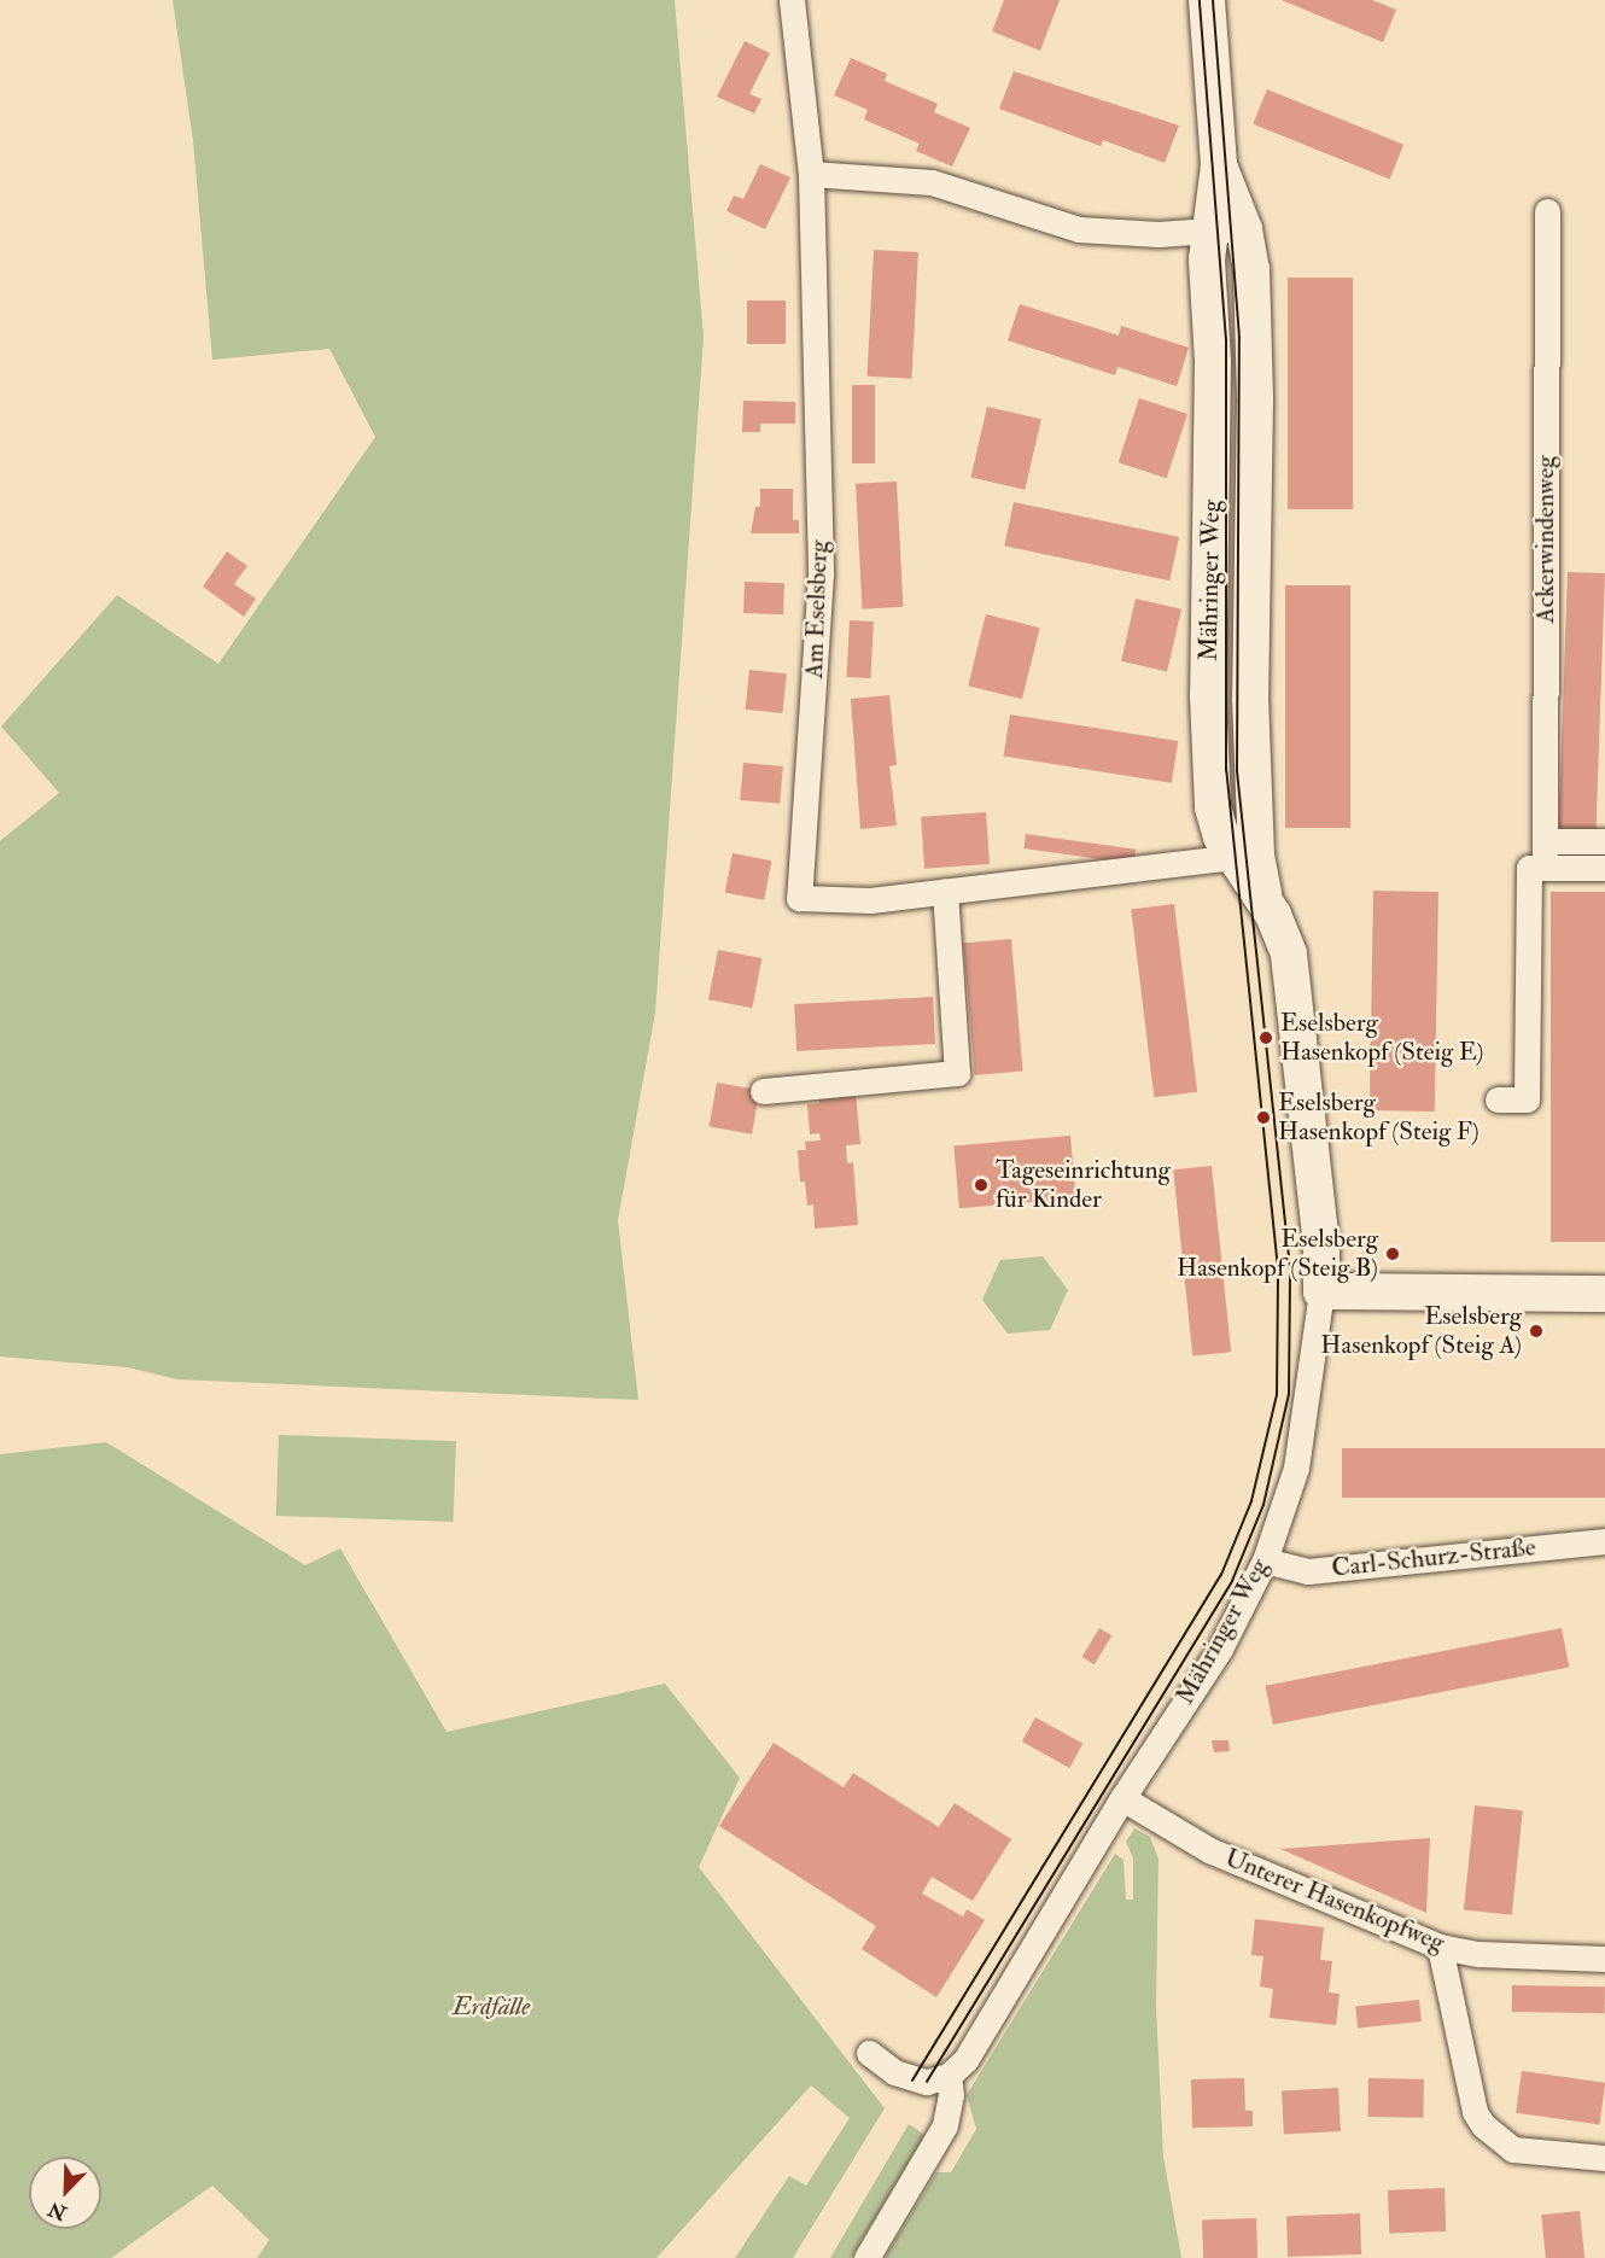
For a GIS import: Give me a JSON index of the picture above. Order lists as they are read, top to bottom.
{
  "streets": {
    "street": [
      "Ackerwindenweg",
      "Mähringer Weg",
      "Am Eselsberg",
      "Carl-Schurz-Straße",
      "Unterer Hasenkopfweg"
    ]
  },
  "crossings": [
    ["Mähringer Weg", "Am Eselsberg"],
    ["Mähringer Weg", "Carl-Schurz-Straße"],
    ["Mähringer Weg", "Unterer Hasenkopfweg"]
  ],
  "parks": ["Erdfälle"],
  "places": [
    "Eselsberg Hasenkopf (Steig E)",
    "Eselsberg Hasenkopf (Steig F)",
    "Tageseinrichtung für Kinder",
    "Eselsberg Hasenkopf (Steig B)",
    "Eselsberg Hasenkopf (Steig A)"
  ],
  "north": "bottom left"
}
